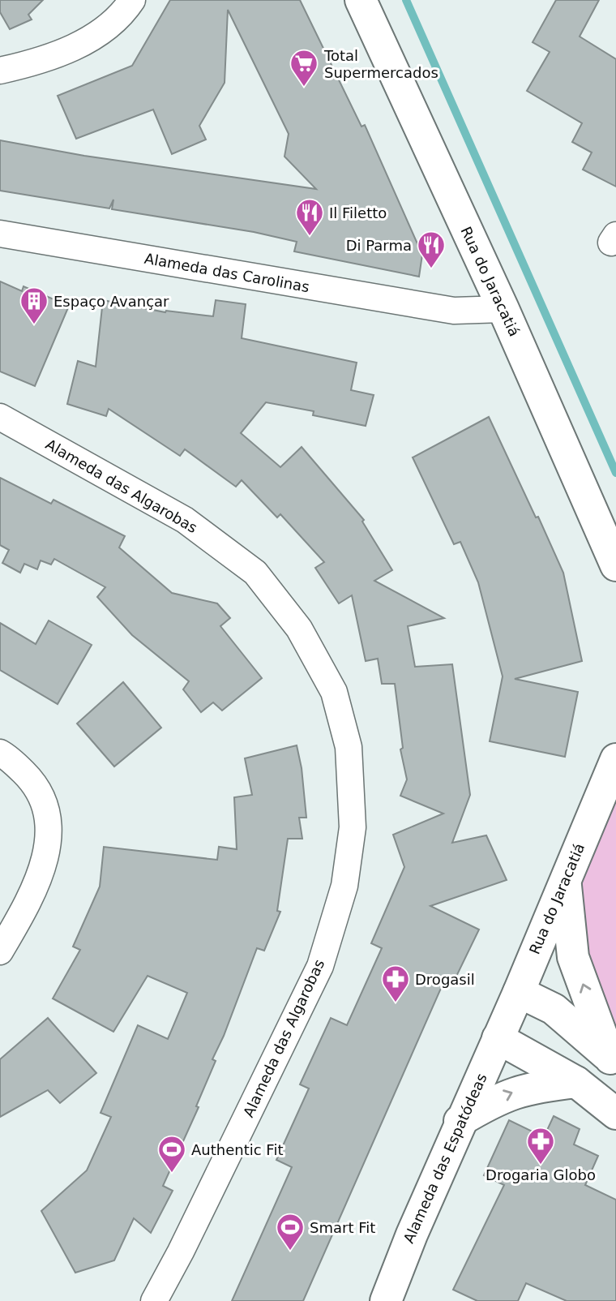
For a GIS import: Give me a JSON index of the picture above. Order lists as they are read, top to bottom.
{
  "streets": {
    "main road": ["Rua do Jaracatiá", "Alameda das Espatódeas"],
    "street": ["Alameda das Carolinas", "Alameda das Algarobas"]
  },
  "crossings": [
    ["Alameda das Carolinas", "Rua do Jaracatiá"],
    ["Rua do Jaracatiá", "Alameda das Espatódeas"]
  ],
  "places": {
    "supermarket": ["Total Supermercados"],
    "restaurant": ["Il Filetto", "Di Parma"],
    "building": ["Espaço Avançar"],
    "pharmacy": ["Drogasil", "Drogaria Globo"],
    "sports": ["Authentic Fit", "Smart Fit"]
  }
}
